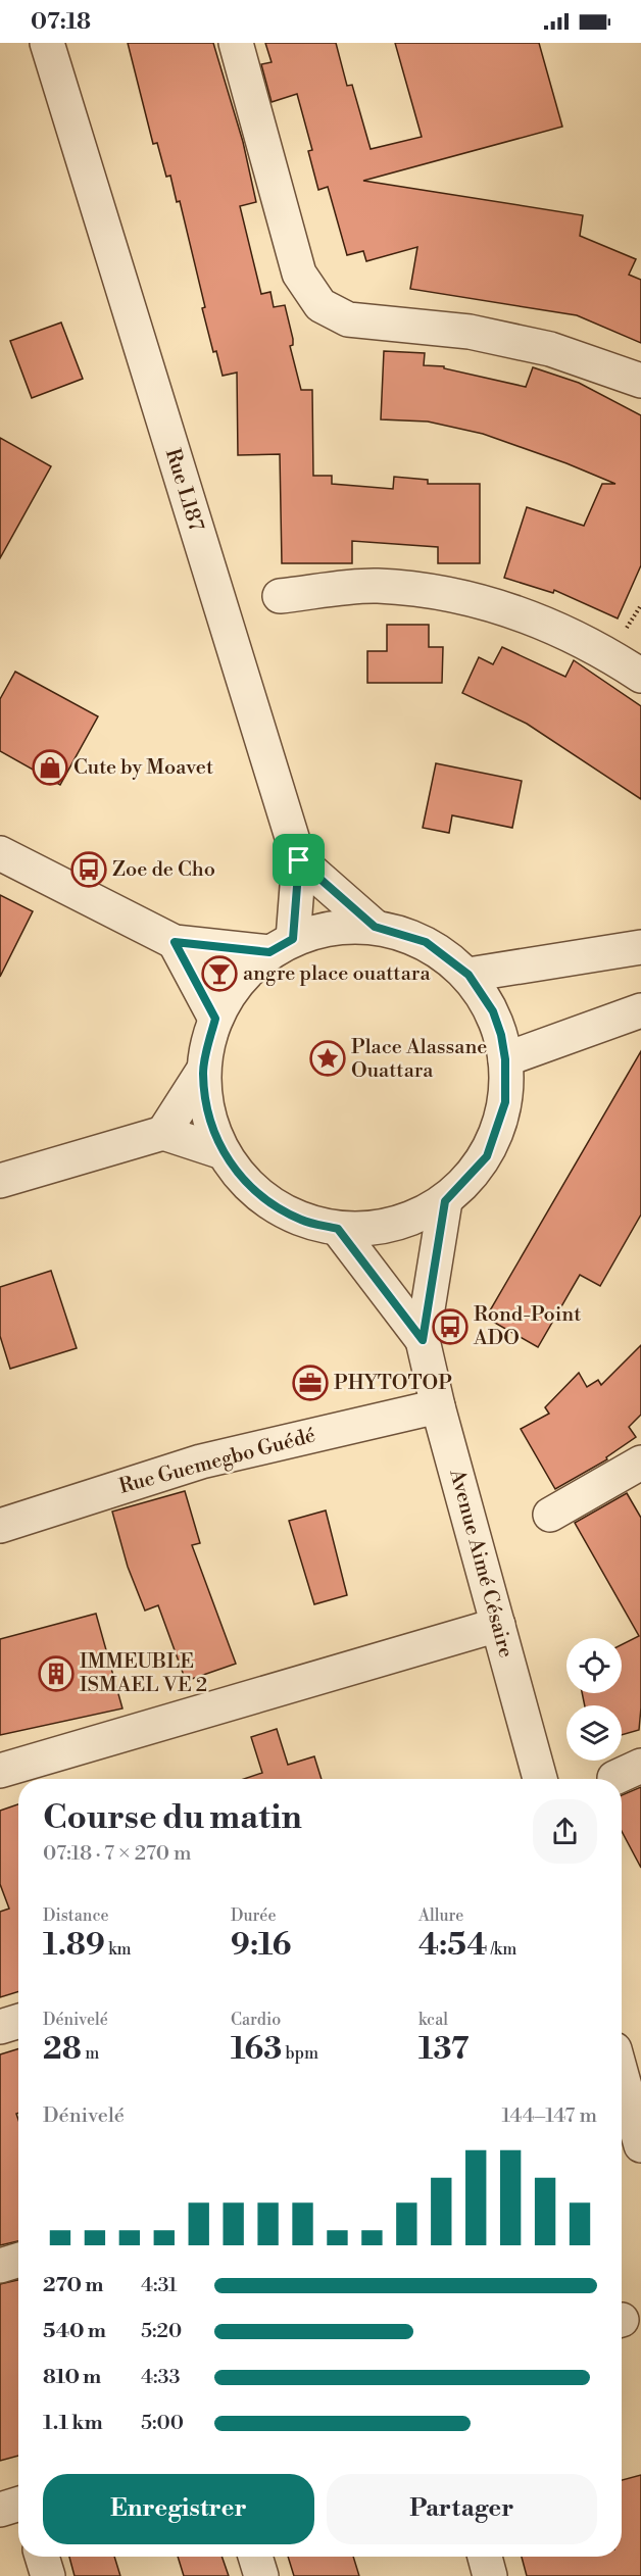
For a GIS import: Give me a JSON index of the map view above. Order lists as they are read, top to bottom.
{
  "streets": {
    "street": ["Rue L187", "Rue Guemegbo Guédé", "Avenue Aimé Césaire"]
  },
  "crossings": [
    ["Rue Guemegbo Guédé", "Avenue Aimé Césaire"]
  ],
  "places": {
    "shop": ["Cute by Moavet"],
    "bus stop": ["Zoe de Cho", "Rond-Point ADO"],
    "bar": ["angre place ouattara"],
    "place": ["Place Alassane Ouattara"],
    "office": ["PHYTOTOP"],
    "building": ["IMMEUBLE ISMAEL VE 2"]
  },
  "page": {
    "status": "07:18",
    "heading": ["Course du matin", "07:18 · 7 × 270 m"],
    "stats": [
      ["Distance", "1.89 km"],
      ["Durée", "9:16"],
      ["Allure", "4:54 /km"],
      ["Dénivelé", "28 m"],
      ["Cardio", "163 bpm"],
      ["kcal", "137"]
    ],
    "chart": ["Dénivelé", "144–147 m"],
    "list": [
      {
        "name": "270 m",
        "note": "4:31"
      },
      {
        "name": "540 m",
        "note": "5:20"
      },
      {
        "name": "810 m",
        "note": "4:33"
      },
      {
        "name": "1.1 km",
        "note": "5:00"
      }
    ],
    "buttons": ["Enregistrer", "Partager"]
  }
}
